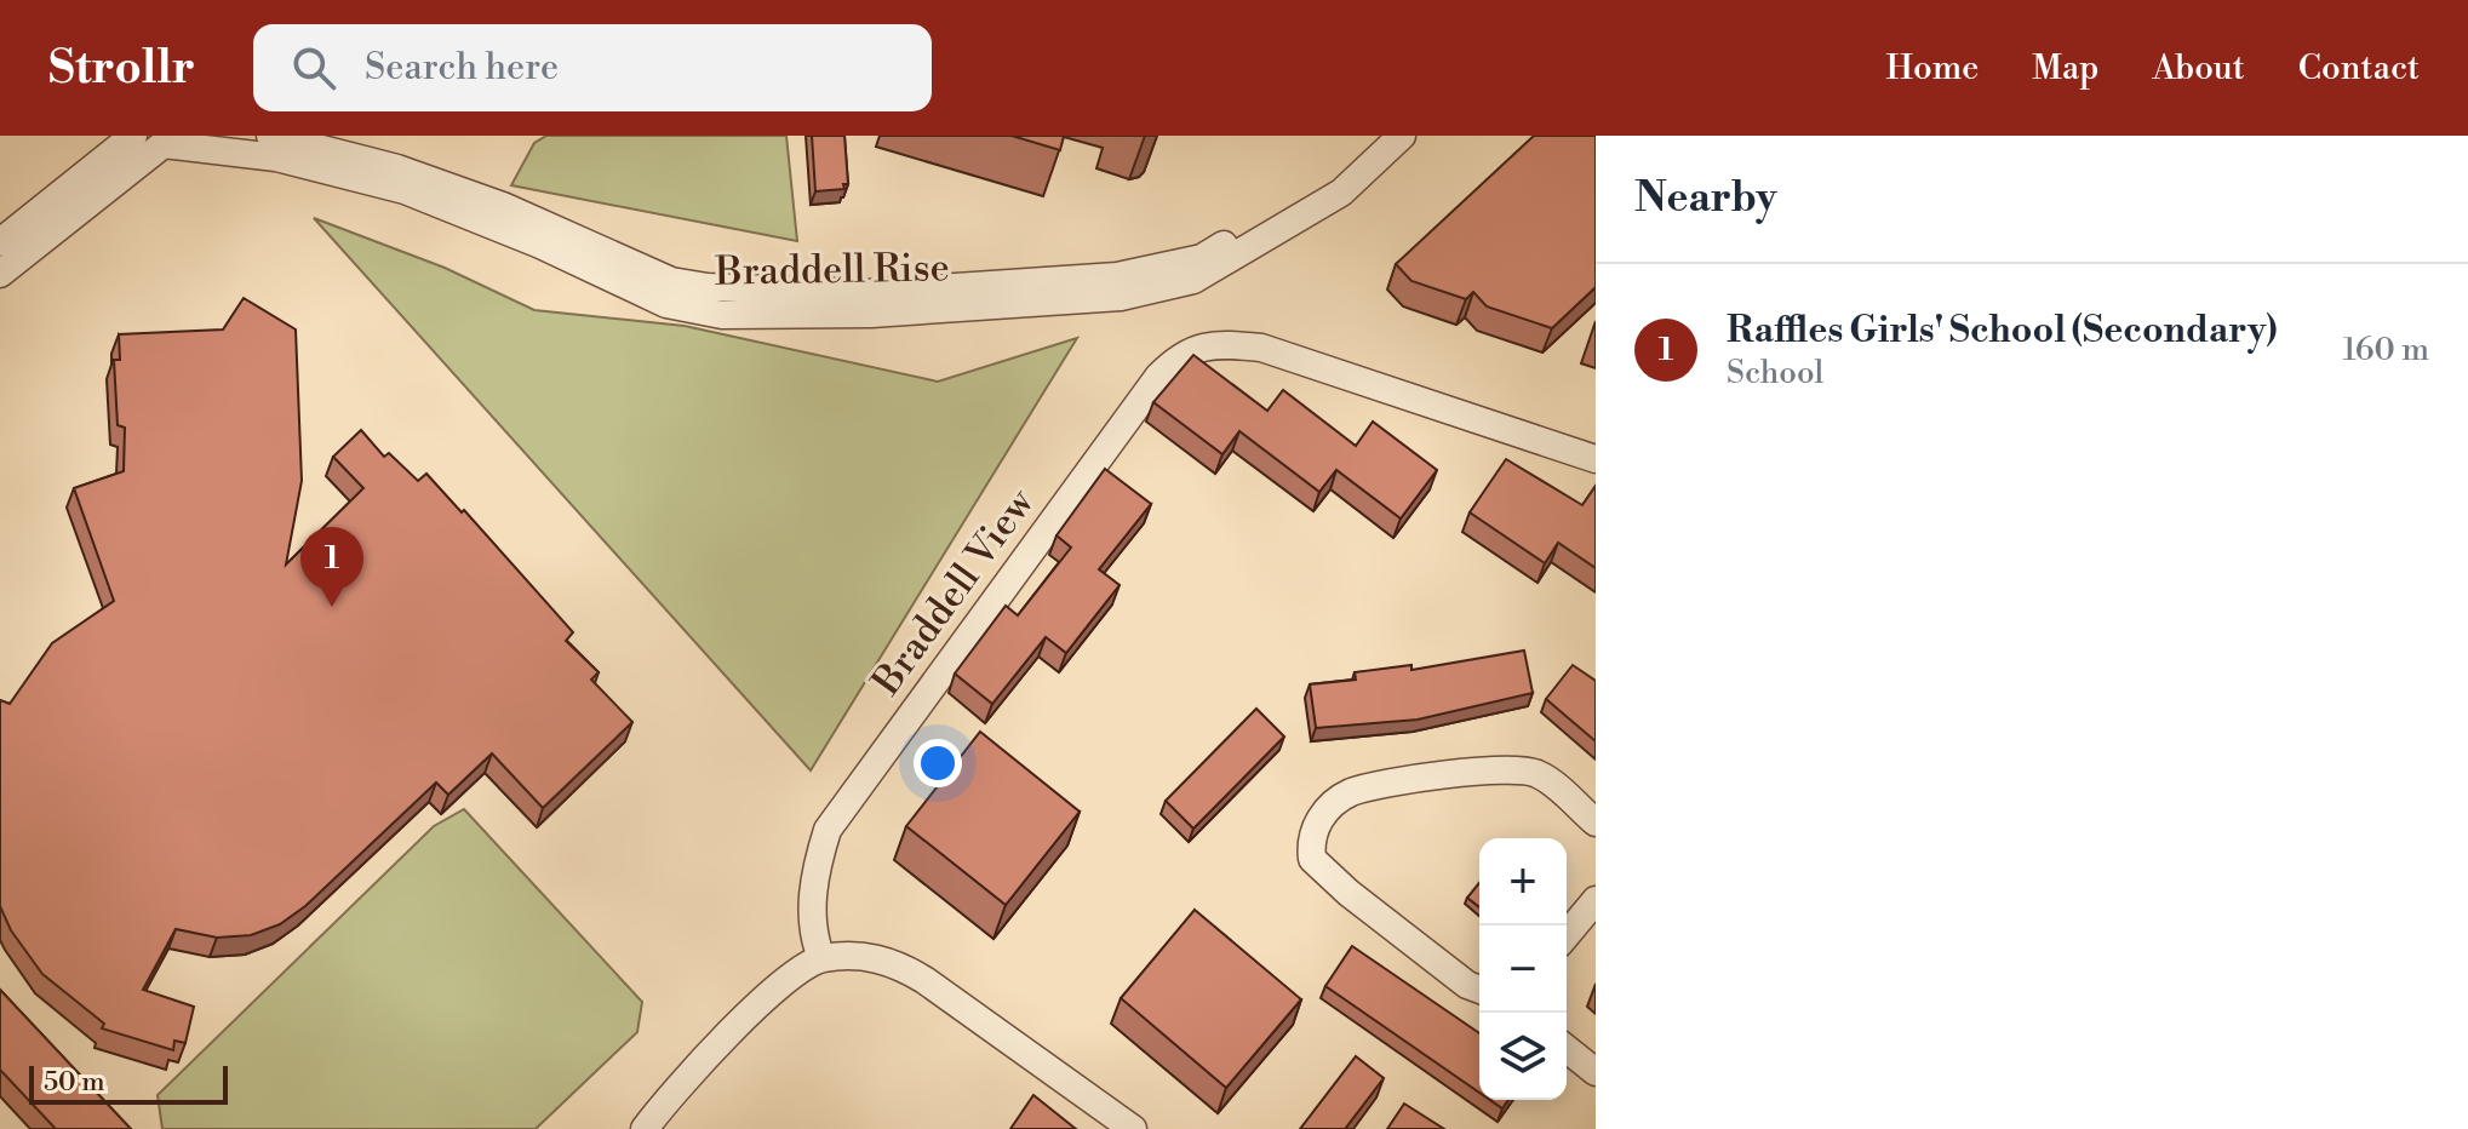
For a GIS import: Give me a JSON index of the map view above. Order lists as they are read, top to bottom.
{
  "streets": {
    "street": ["Braddell Rise", "Braddell View"]
  },
  "scale_bar": "50 m",
  "page": {
    "header": "Strollr",
    "search": "Search here",
    "nav": [
      "Home",
      "Map",
      "About",
      "Contact"
    ],
    "heading": "Nearby",
    "list": [
      {
        "mark": "1",
        "name": "Raffles Girls' School (Secondary)",
        "note": "School",
        "value": "160 m"
      }
    ],
    "pins": "1",
    "map_buttons": ["+", "−"],
    "scale": "50 m"
  }
}
